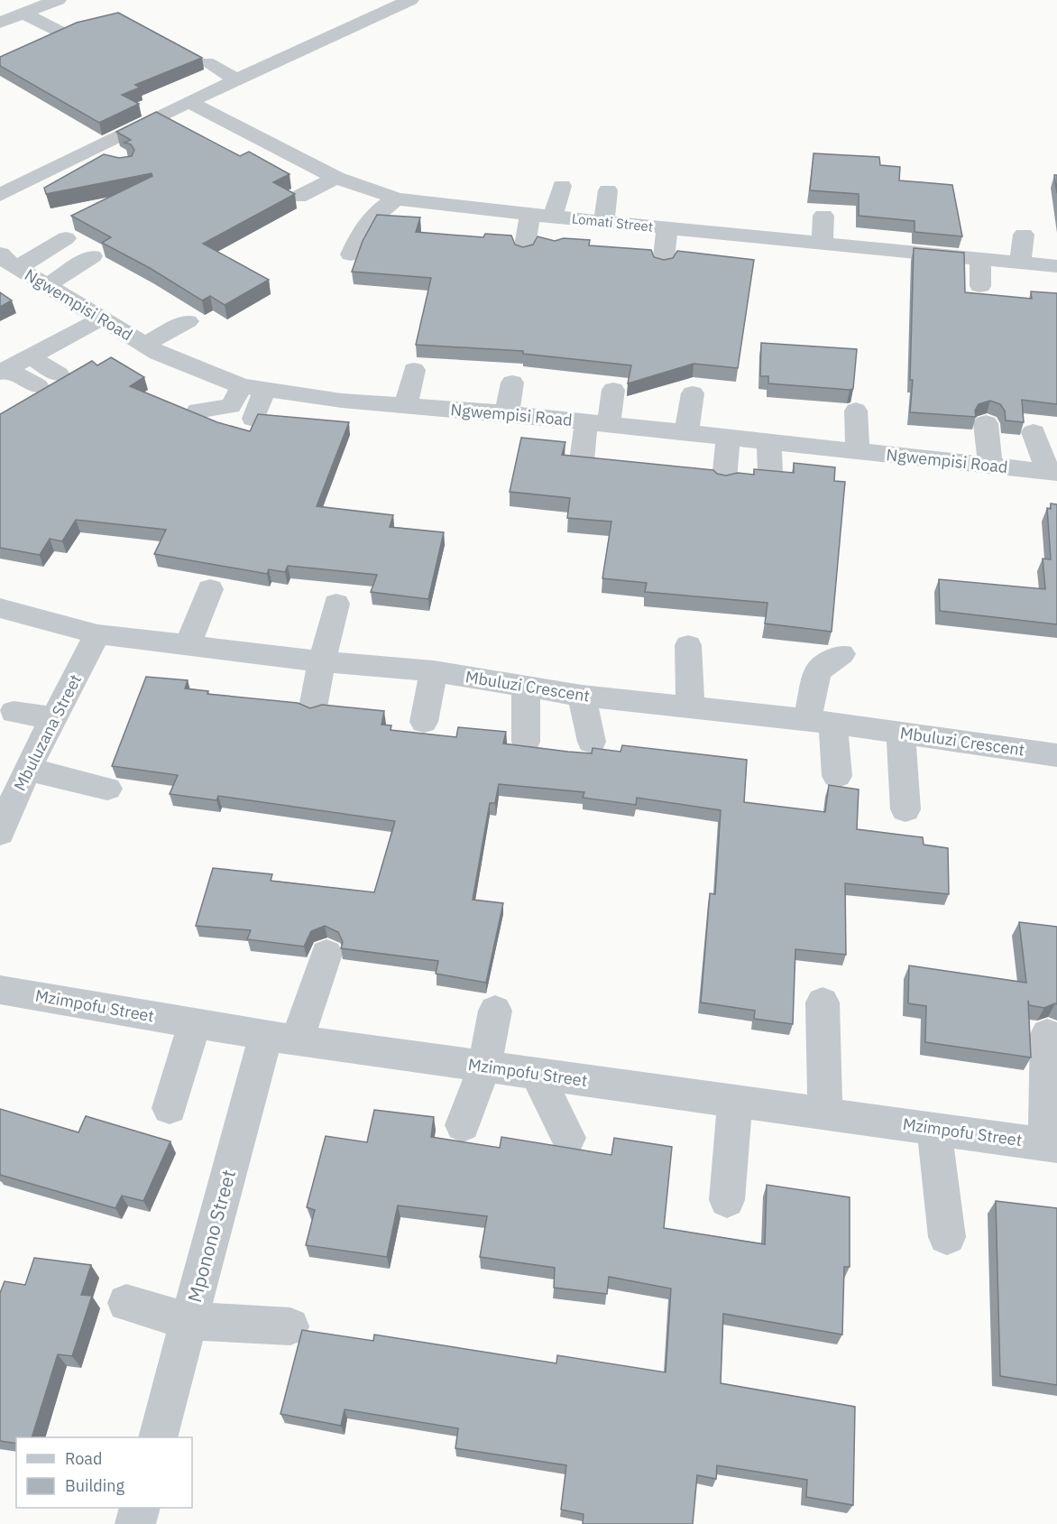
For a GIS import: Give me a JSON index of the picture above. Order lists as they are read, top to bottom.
{
  "streets": {
    "street": [
      "Lomati Street",
      "Ngwempisi Road",
      "Mbuluzi Crescent",
      "Mbuluzana Street",
      "Mzimpofu Street",
      "Mponono Street"
    ]
  },
  "crossings": [
    ["Mbuluzi Crescent", "Mbuluzana Street"],
    ["Mzimpofu Street", "Mponono Street"]
  ],
  "legend": ["Road", "Building"]
}
